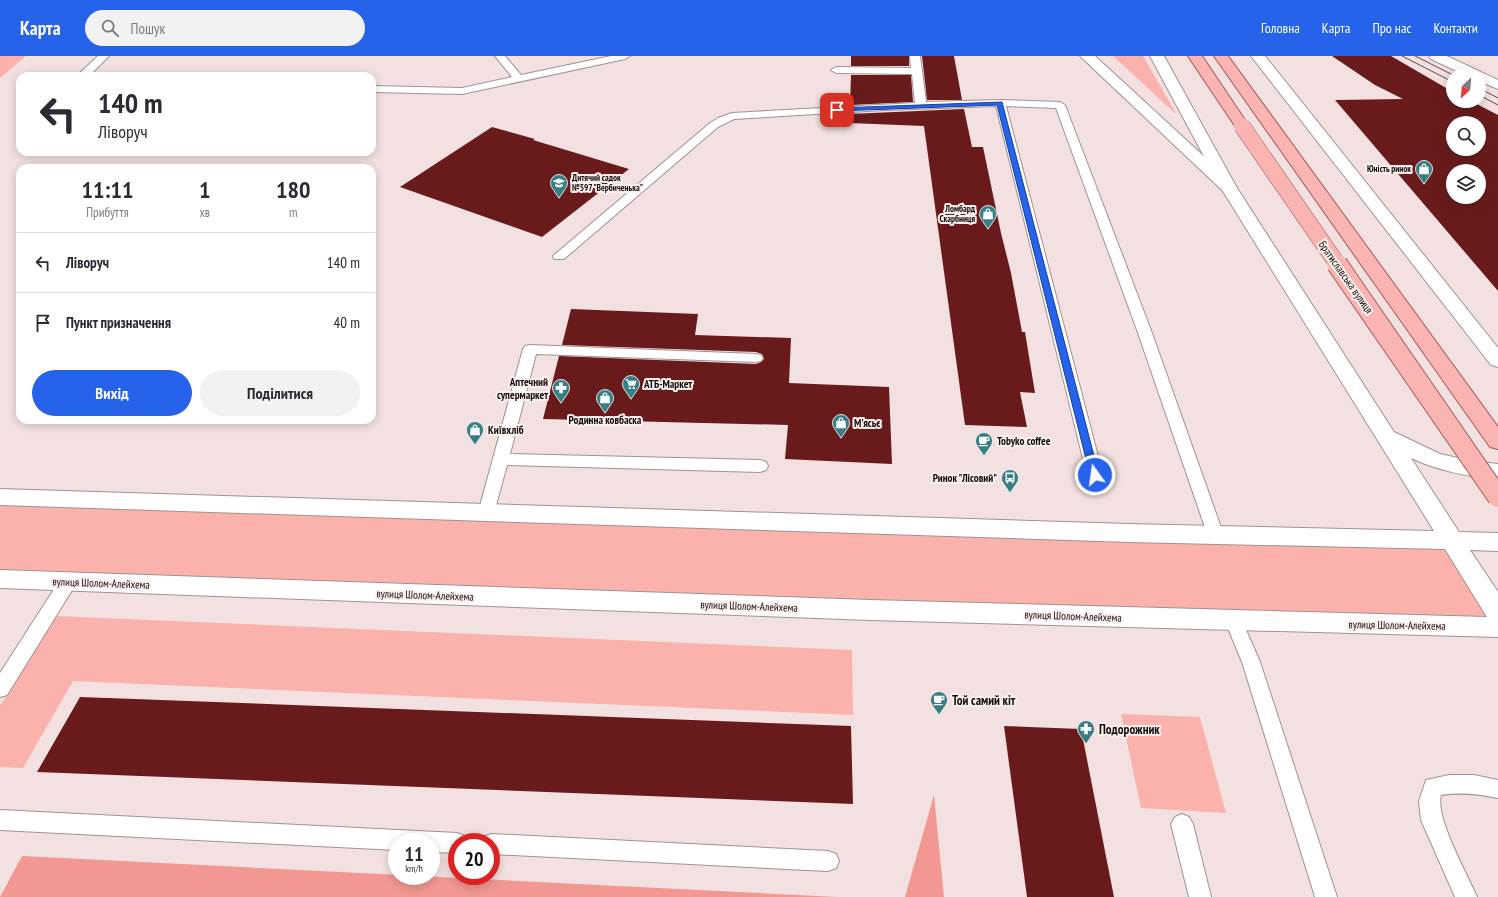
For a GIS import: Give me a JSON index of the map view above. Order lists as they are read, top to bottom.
{
  "streets": {
    "main road": ["Братиславська вулиця"],
    "street": ["вулиця Шолом-Алейхема"]
  },
  "places": {
    "shop": [
      "Юність ринок",
      "Ломбард Скарбниця",
      "Родинна ковбаска",
      "М'ясьє",
      "Київхліб"
    ],
    "school or university": ["Дитячий садок №597 \"Вербиченька\""],
    "supermarket": ["АТБ-Маркет"],
    "pharmacy": ["Аптечний супермаркет", "Подорожник"],
    "cafe": ["Tobyko coffee", "Той самий кіт"],
    "bus stop": ["Ринок \"Лісовий\""]
  },
  "north": "bottom left",
  "page": {
    "header": "Карта",
    "search": "Пошук",
    "nav": [
      "Головна",
      "Карта",
      "Про нас",
      "Контакти"
    ],
    "turn": ["140 m", "Ліворуч"],
    "eta": [
      "11:11",
      "Прибуття",
      "1",
      "хв",
      "180",
      "m"
    ],
    "list": [
      {
        "name": "Ліворуч",
        "value": "140 m"
      },
      {
        "name": "Пункт призначення",
        "value": "40 m"
      }
    ],
    "buttons": ["Вихід", "Поділитися"],
    "speed": "11 km/h",
    "limit": "20"
  }
}
